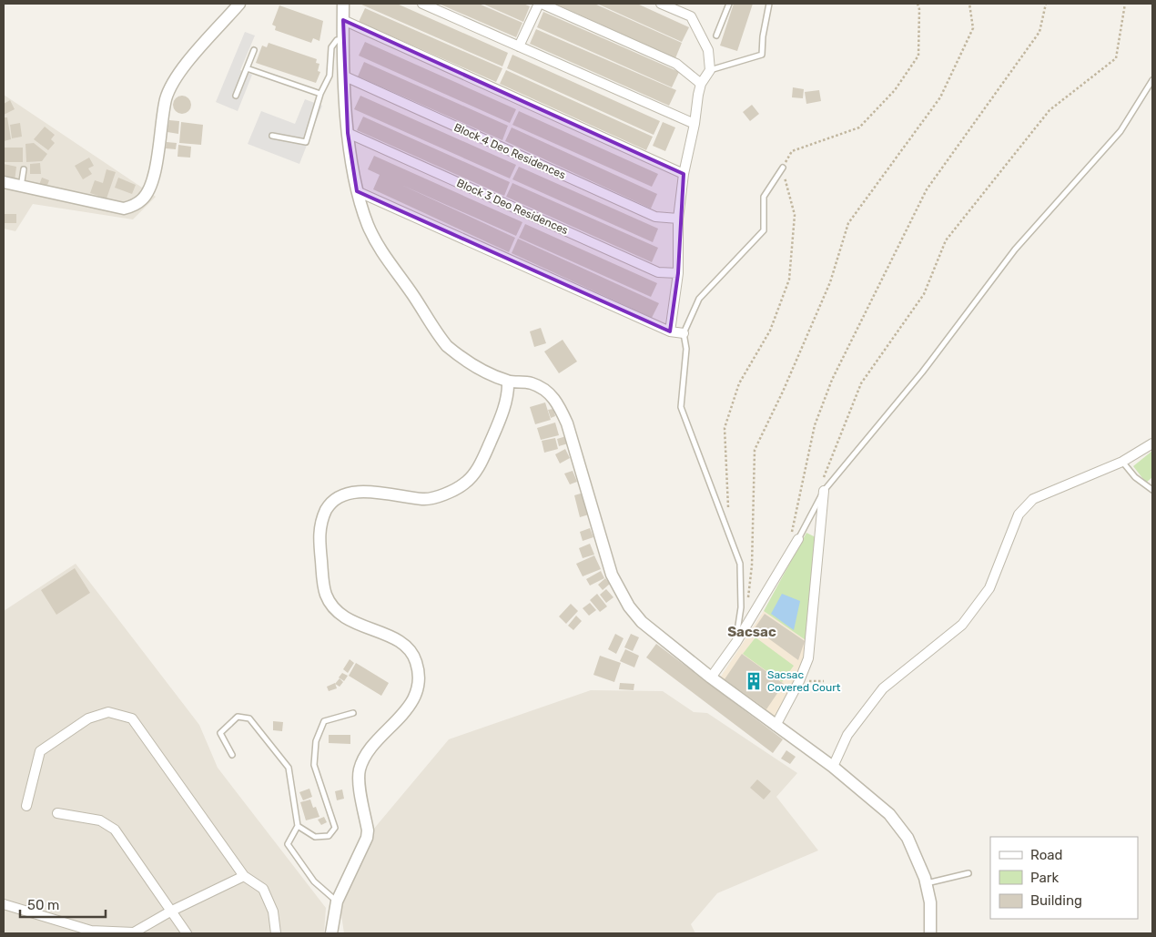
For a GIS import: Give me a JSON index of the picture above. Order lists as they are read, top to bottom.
{
  "streets": {
    "street": ["Block 4 Deo Residences", "Block 3 Deo Residences"]
  },
  "districts": ["Sacsac"],
  "places": {
    "building": ["Sacsac Covered Court"]
  },
  "legend": ["Road", "Park", "Building"],
  "scale_bar": "50 m"
}
